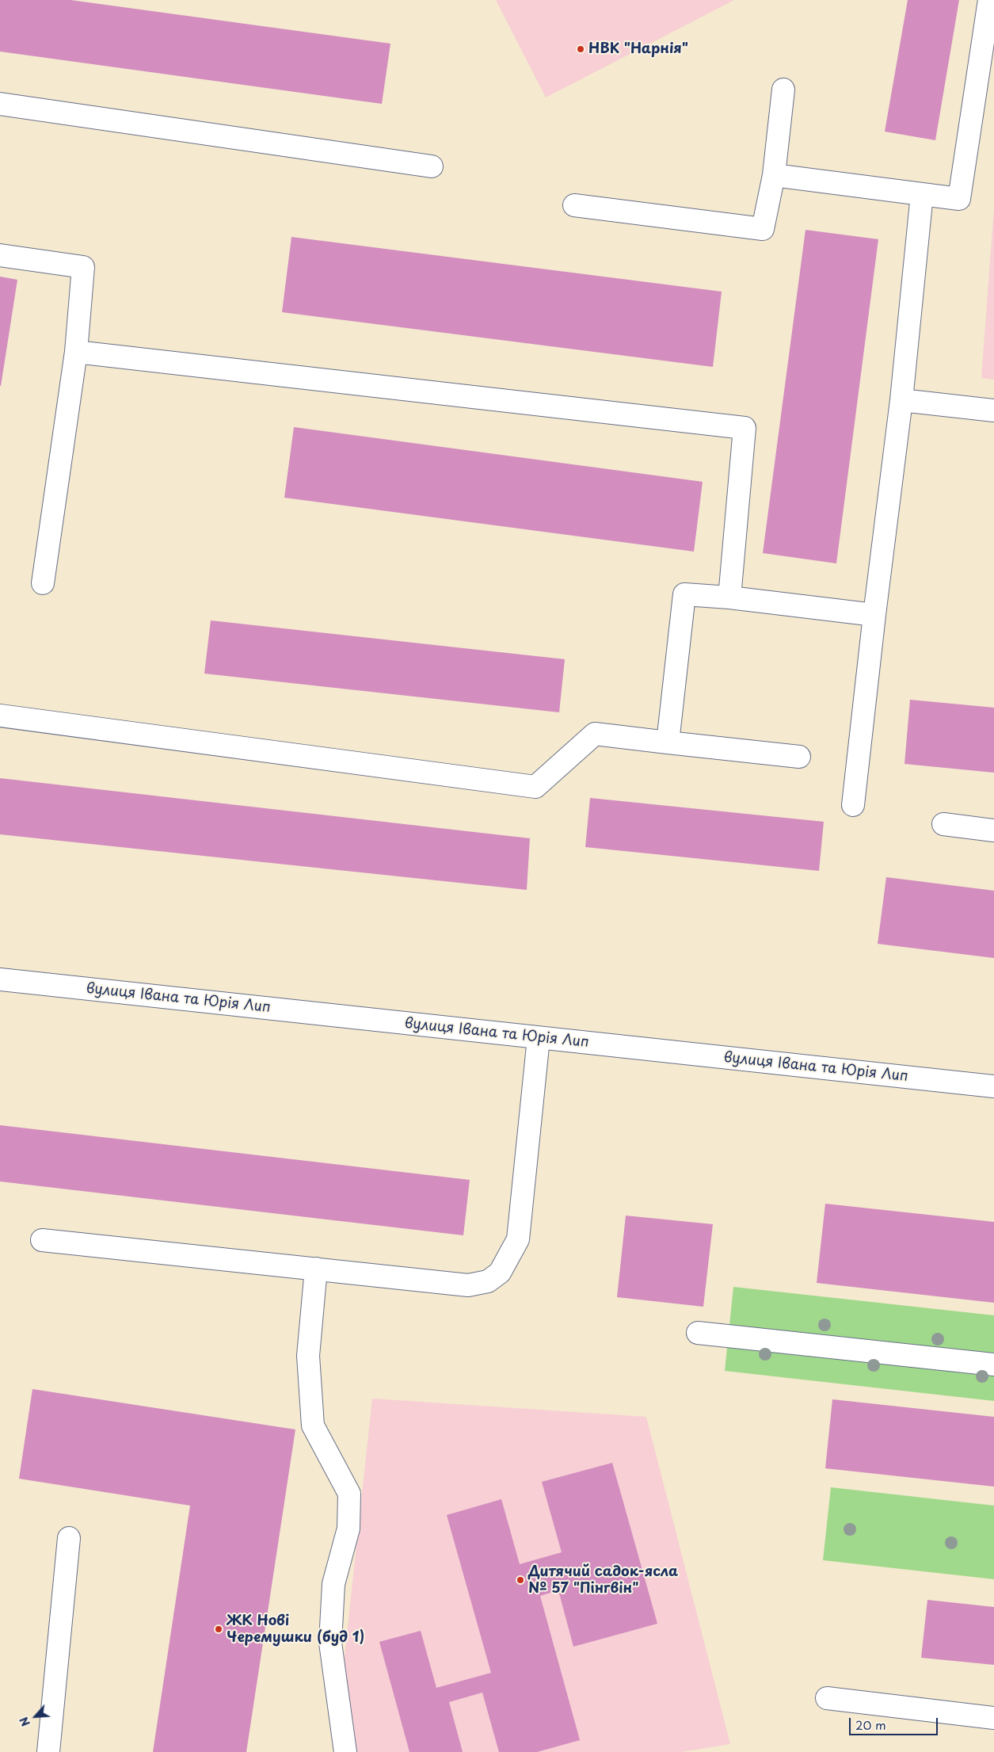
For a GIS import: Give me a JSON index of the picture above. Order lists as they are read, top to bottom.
{
  "streets": {
    "street": ["вулиця Івана та Юрія Лип"]
  },
  "places": ["НВК \"Нарнія\"", "Дитячий садок-ясла № 57 \"Пінгвін\"", "ЖК Нові Черемушки (буд 1)"],
  "scale_bar": "20 m",
  "north": "bottom left"
}
